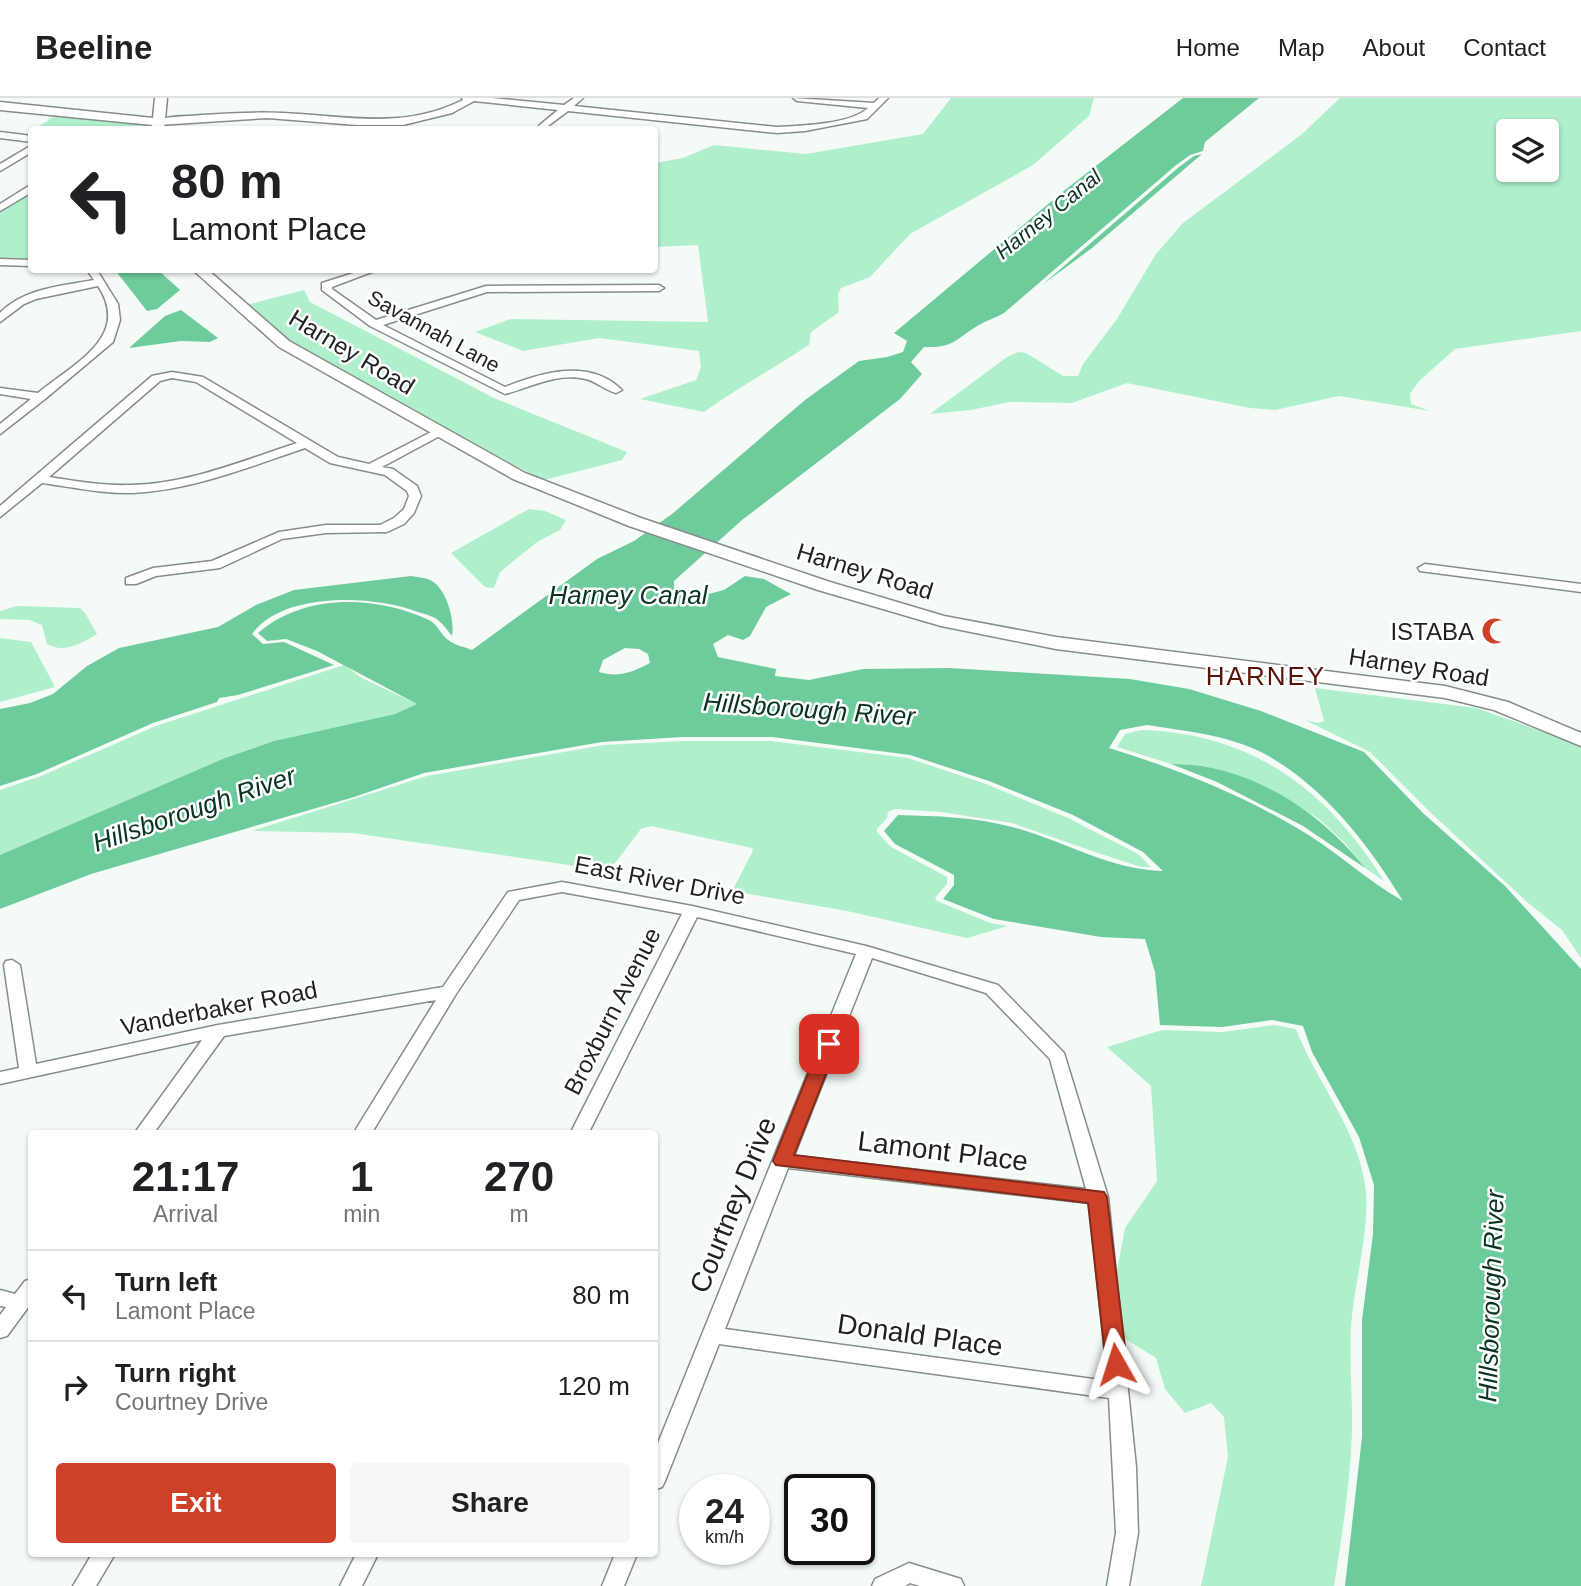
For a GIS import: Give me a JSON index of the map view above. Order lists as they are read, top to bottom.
{
  "streets": {
    "street": [
      "Savannah Lane",
      "Harney Road",
      "East River Drive",
      "Vanderbaker Road",
      "Broxburn Avenue",
      "Lamont Place",
      "Courtney Drive",
      "Donald Place"
    ]
  },
  "crossings": [
    ["East River Drive", "Vanderbaker Road"],
    ["East River Drive", "Broxburn Avenue"],
    ["East River Drive", "Lamont Place"],
    ["East River Drive", "Courtney Drive"],
    ["East River Drive", "Donald Place"],
    ["Lamont Place", "Courtney Drive"],
    ["Courtney Drive", "Donald Place"]
  ],
  "districts": ["HARNEY"],
  "water": ["Harney Canal", "Hillsborough River"],
  "places": {
    "mosque": ["ISTABA"]
  },
  "page": {
    "header": "Beeline",
    "nav": [
      "Home",
      "Map",
      "About",
      "Contact"
    ],
    "turn": ["80 m", "Lamont Place"],
    "eta": [
      "21:17",
      "Arrival",
      "1",
      "min",
      "270",
      "m"
    ],
    "list": [
      {
        "name": "Turn left",
        "note": "Lamont Place",
        "value": "80 m"
      },
      {
        "name": "Turn right",
        "note": "Courtney Drive",
        "value": "120 m"
      }
    ],
    "buttons": ["Exit", "Share"],
    "speed": "24 km/h",
    "limit": "30"
  }
}
